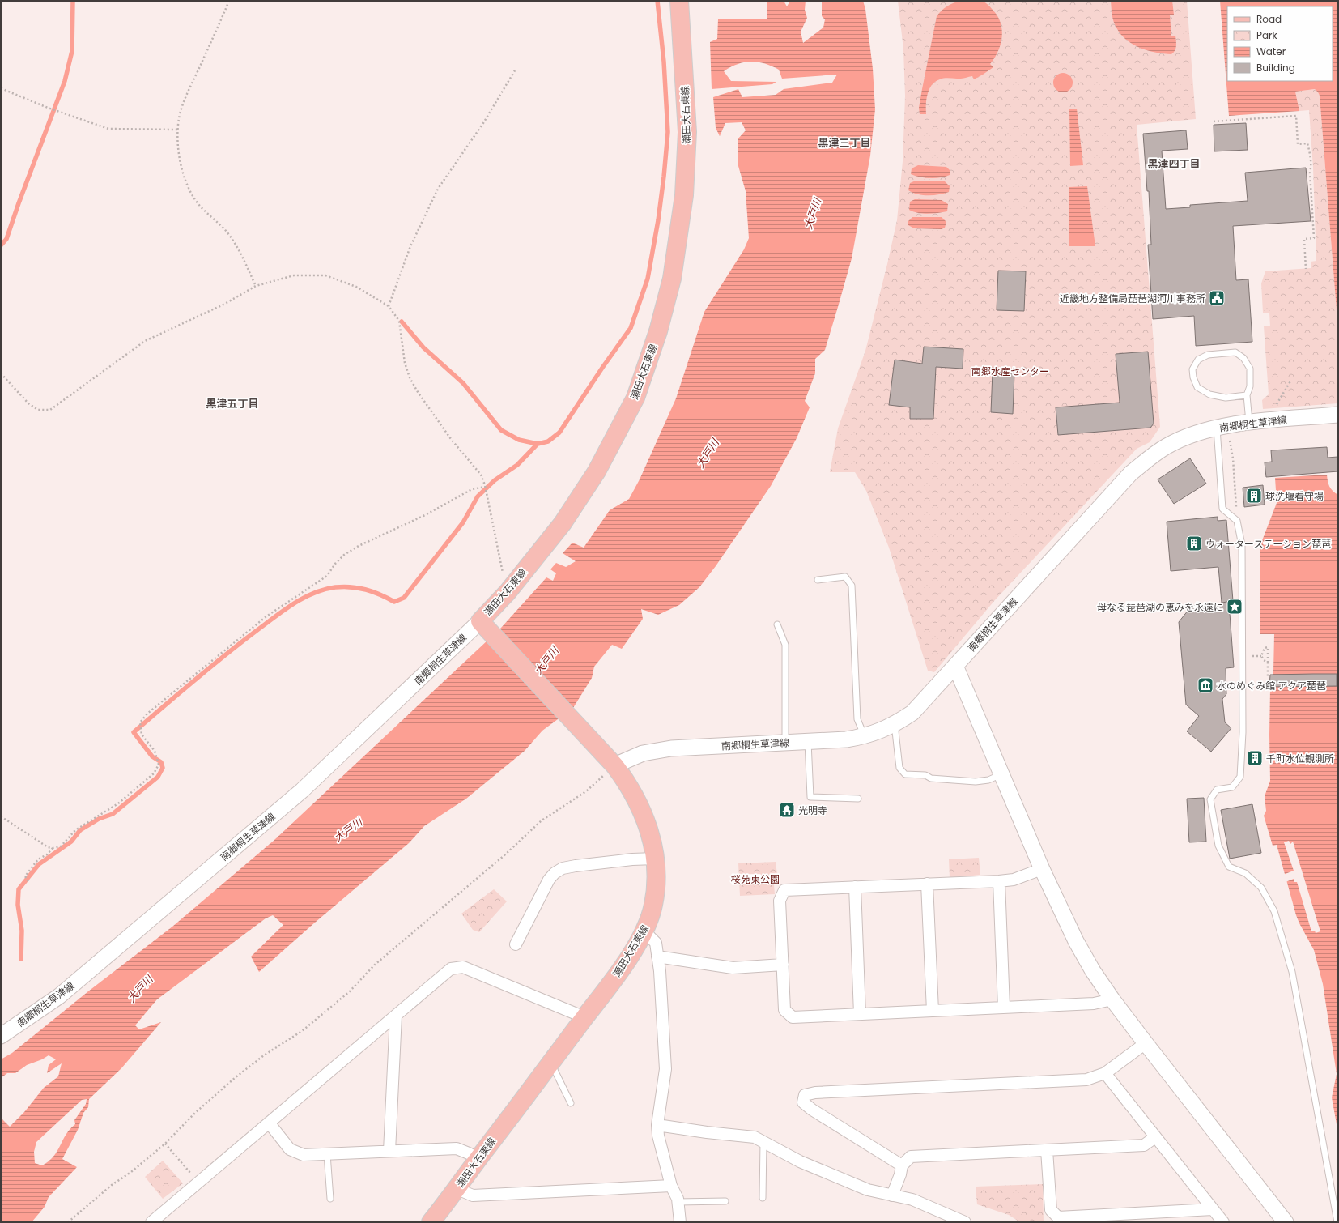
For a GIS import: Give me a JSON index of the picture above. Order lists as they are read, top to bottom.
{
  "streets": {
    "main road": ["瀬田大石東線", "南郷桐生草津線"]
  },
  "crossings": [
    ["瀬田大石東線", "南郷桐生草津線"]
  ],
  "districts": ["黒津三丁目", "黒津四丁目", "黒津五丁目"],
  "water": ["大戸川"],
  "parks": ["南郷水産センター", "桜苑東公園"],
  "places": {
    "public building": ["近畿地方整備局琵琶湖河川事務所"],
    "building": ["球洗堰看守場", "ウォーターステーション琵琶", "千町水位観測所"],
    "place": ["母なる琵琶湖の恵みを永遠に"],
    "museum": ["水のめぐみ館 アクア琵琶"],
    "temple": ["光明寺"]
  },
  "legend": [
    "Road",
    "Park",
    "Water",
    "Building"
  ]
}
